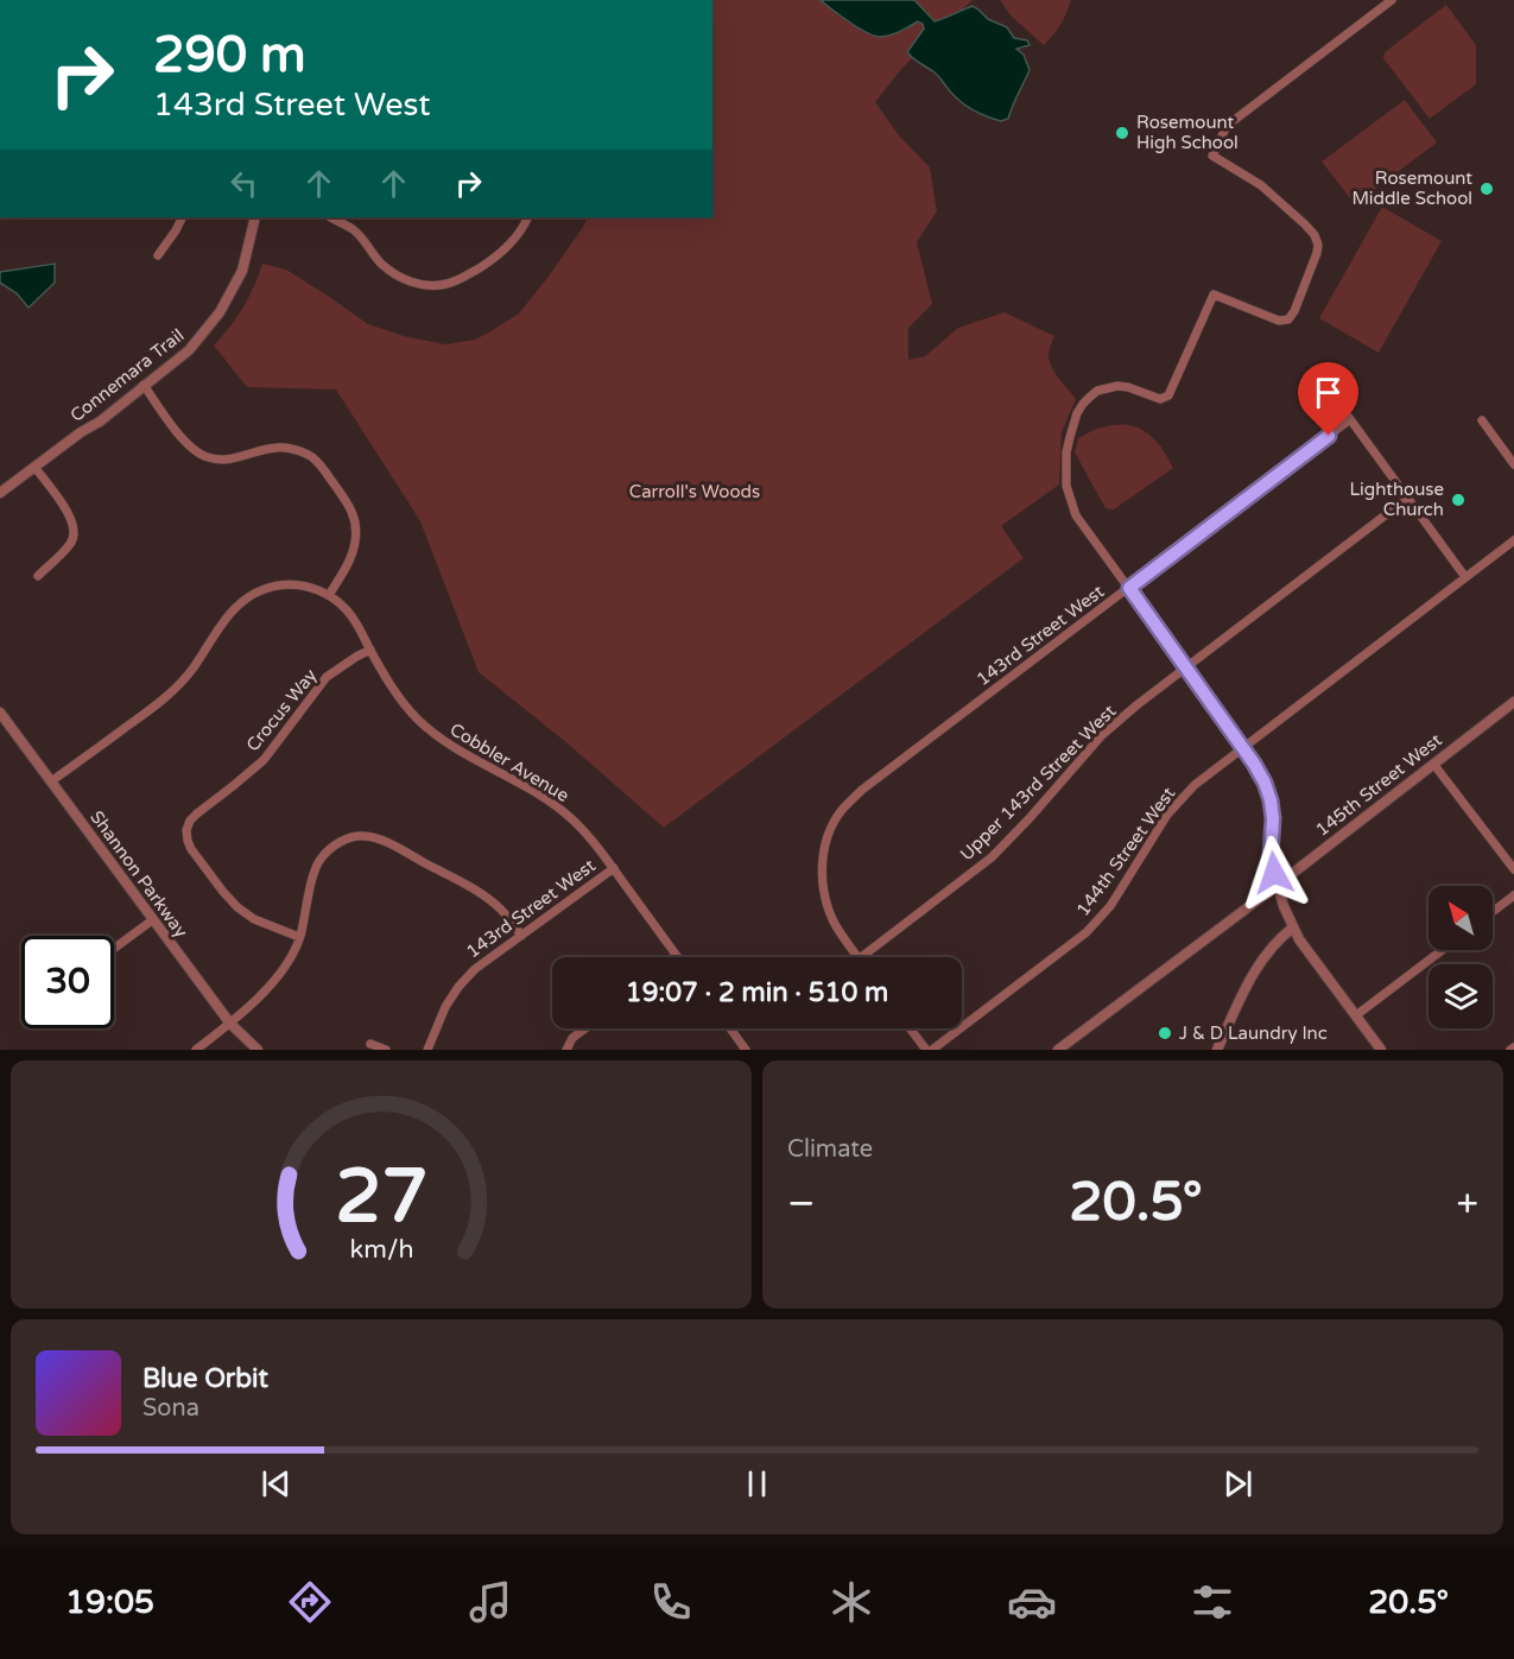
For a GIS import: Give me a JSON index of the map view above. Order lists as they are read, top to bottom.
{
  "streets": {
    "street": [
      "Connemara Trail",
      "143rd Street West",
      "Crocus Way",
      "Cobbler Avenue",
      "Upper 143rd Street West",
      "145th Street West",
      "144th Street West",
      "Shannon Parkway"
    ]
  },
  "crossings": [
    ["143rd Street West", "Cobbler Avenue"],
    ["Crocus Way", "Cobbler Avenue"],
    ["Cobbler Avenue", "Shannon Parkway"]
  ],
  "parks": ["Carroll's Woods"],
  "places": [
    "Rosemount High School",
    "Rosemount Middle School",
    "Lighthouse Church",
    "J & D Laundry Inc"
  ],
  "north": "top left",
  "page": {
    "turn": ["290 m", "143rd Street West"],
    "limit": "30",
    "trip": "19:07 · 2 min · 510 m",
    "tile": "Climate",
    "heat": ["−", "20.5°", "+"],
    "song": ["Blue Orbit", "Sona"],
    "tabs": ["19:05", "20.5°"],
    "gauge": ["27", "km/h"]
  }
}
